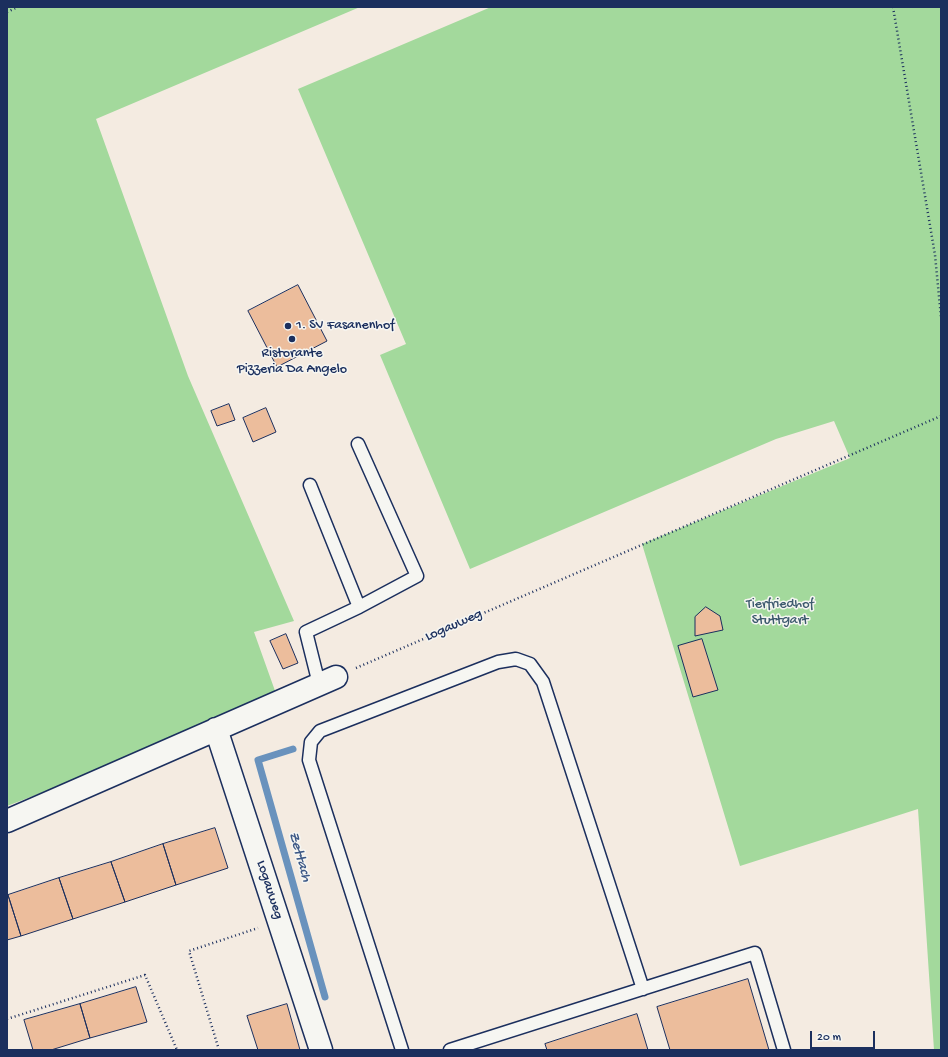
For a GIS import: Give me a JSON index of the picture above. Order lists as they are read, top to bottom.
{
  "streets": {
    "street": ["Logauweg"]
  },
  "water": ["Zettach"],
  "parks": ["Tierfriedhof Stuttgart"],
  "places": ["1. SV Fasanenhof", "Ristorante Pizzeria Da Angelo"],
  "scale_bar": "20 m"
}
